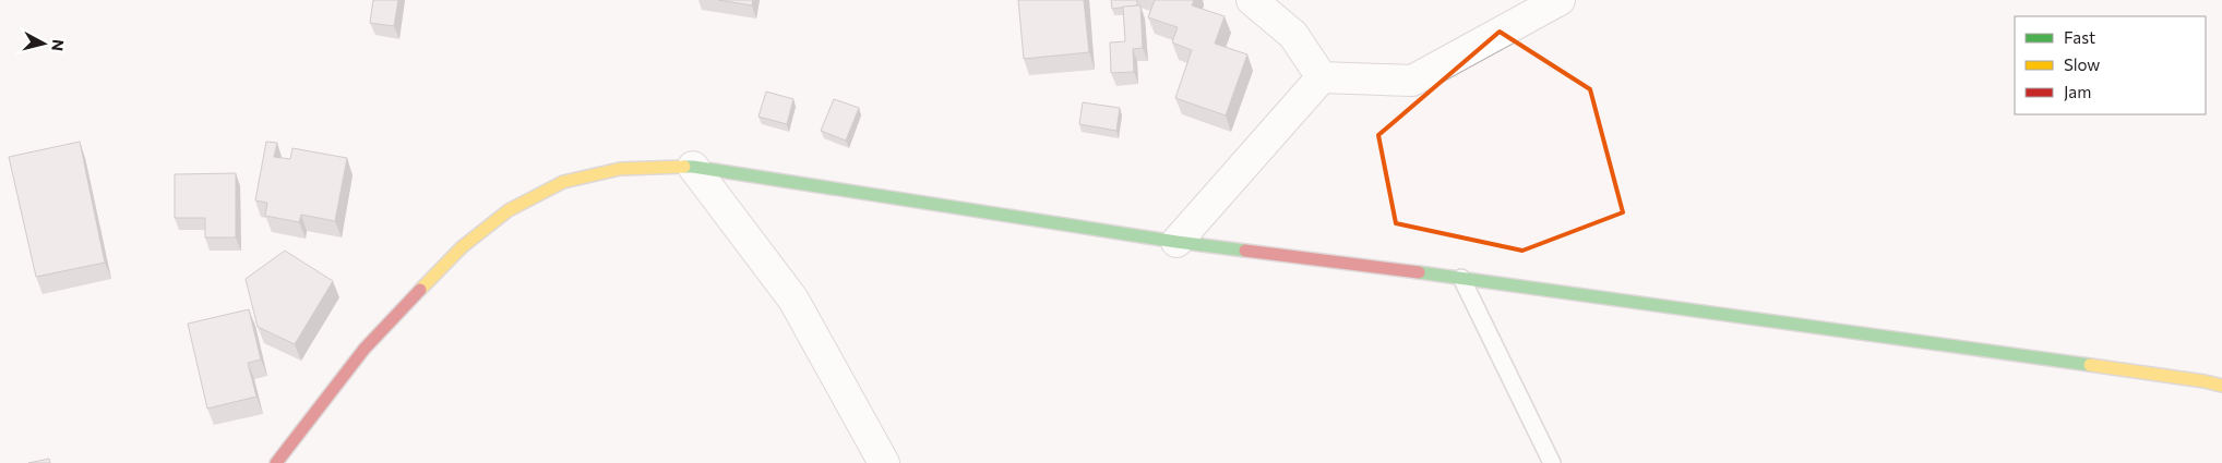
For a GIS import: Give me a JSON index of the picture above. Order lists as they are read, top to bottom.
{
  "legend": ["Fast", "Slow", "Jam"],
  "north": "right"
}
